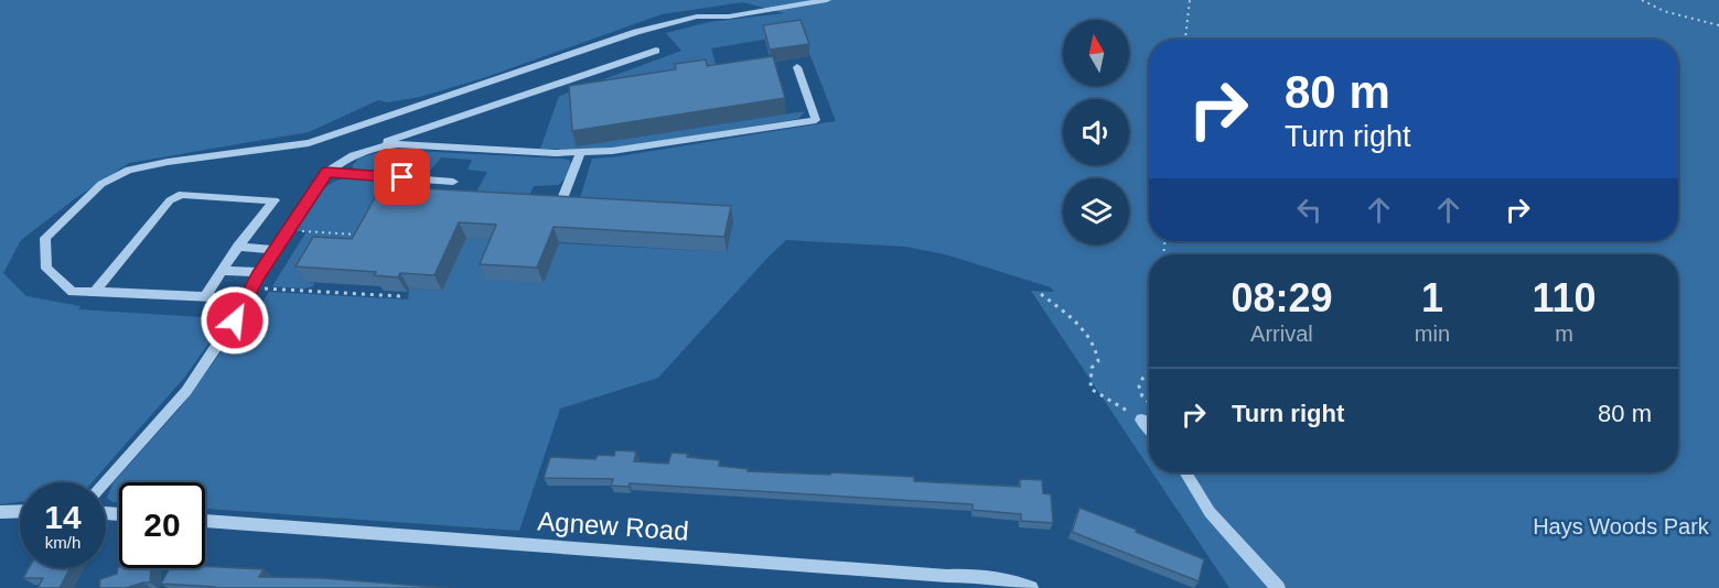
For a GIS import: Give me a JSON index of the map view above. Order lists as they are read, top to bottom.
{
  "streets": {
    "street": ["Agnew Road"]
  },
  "parks": ["Hays Woods Park"],
  "north": "top",
  "page": {
    "turn": ["80 m", "Turn right"],
    "eta": [
      "08:29",
      "Arrival",
      "1",
      "min",
      "110",
      "m"
    ],
    "list": [
      {
        "name": "Turn right",
        "value": "80 m"
      }
    ],
    "speed": "14 km/h",
    "limit": "20"
  }
}
